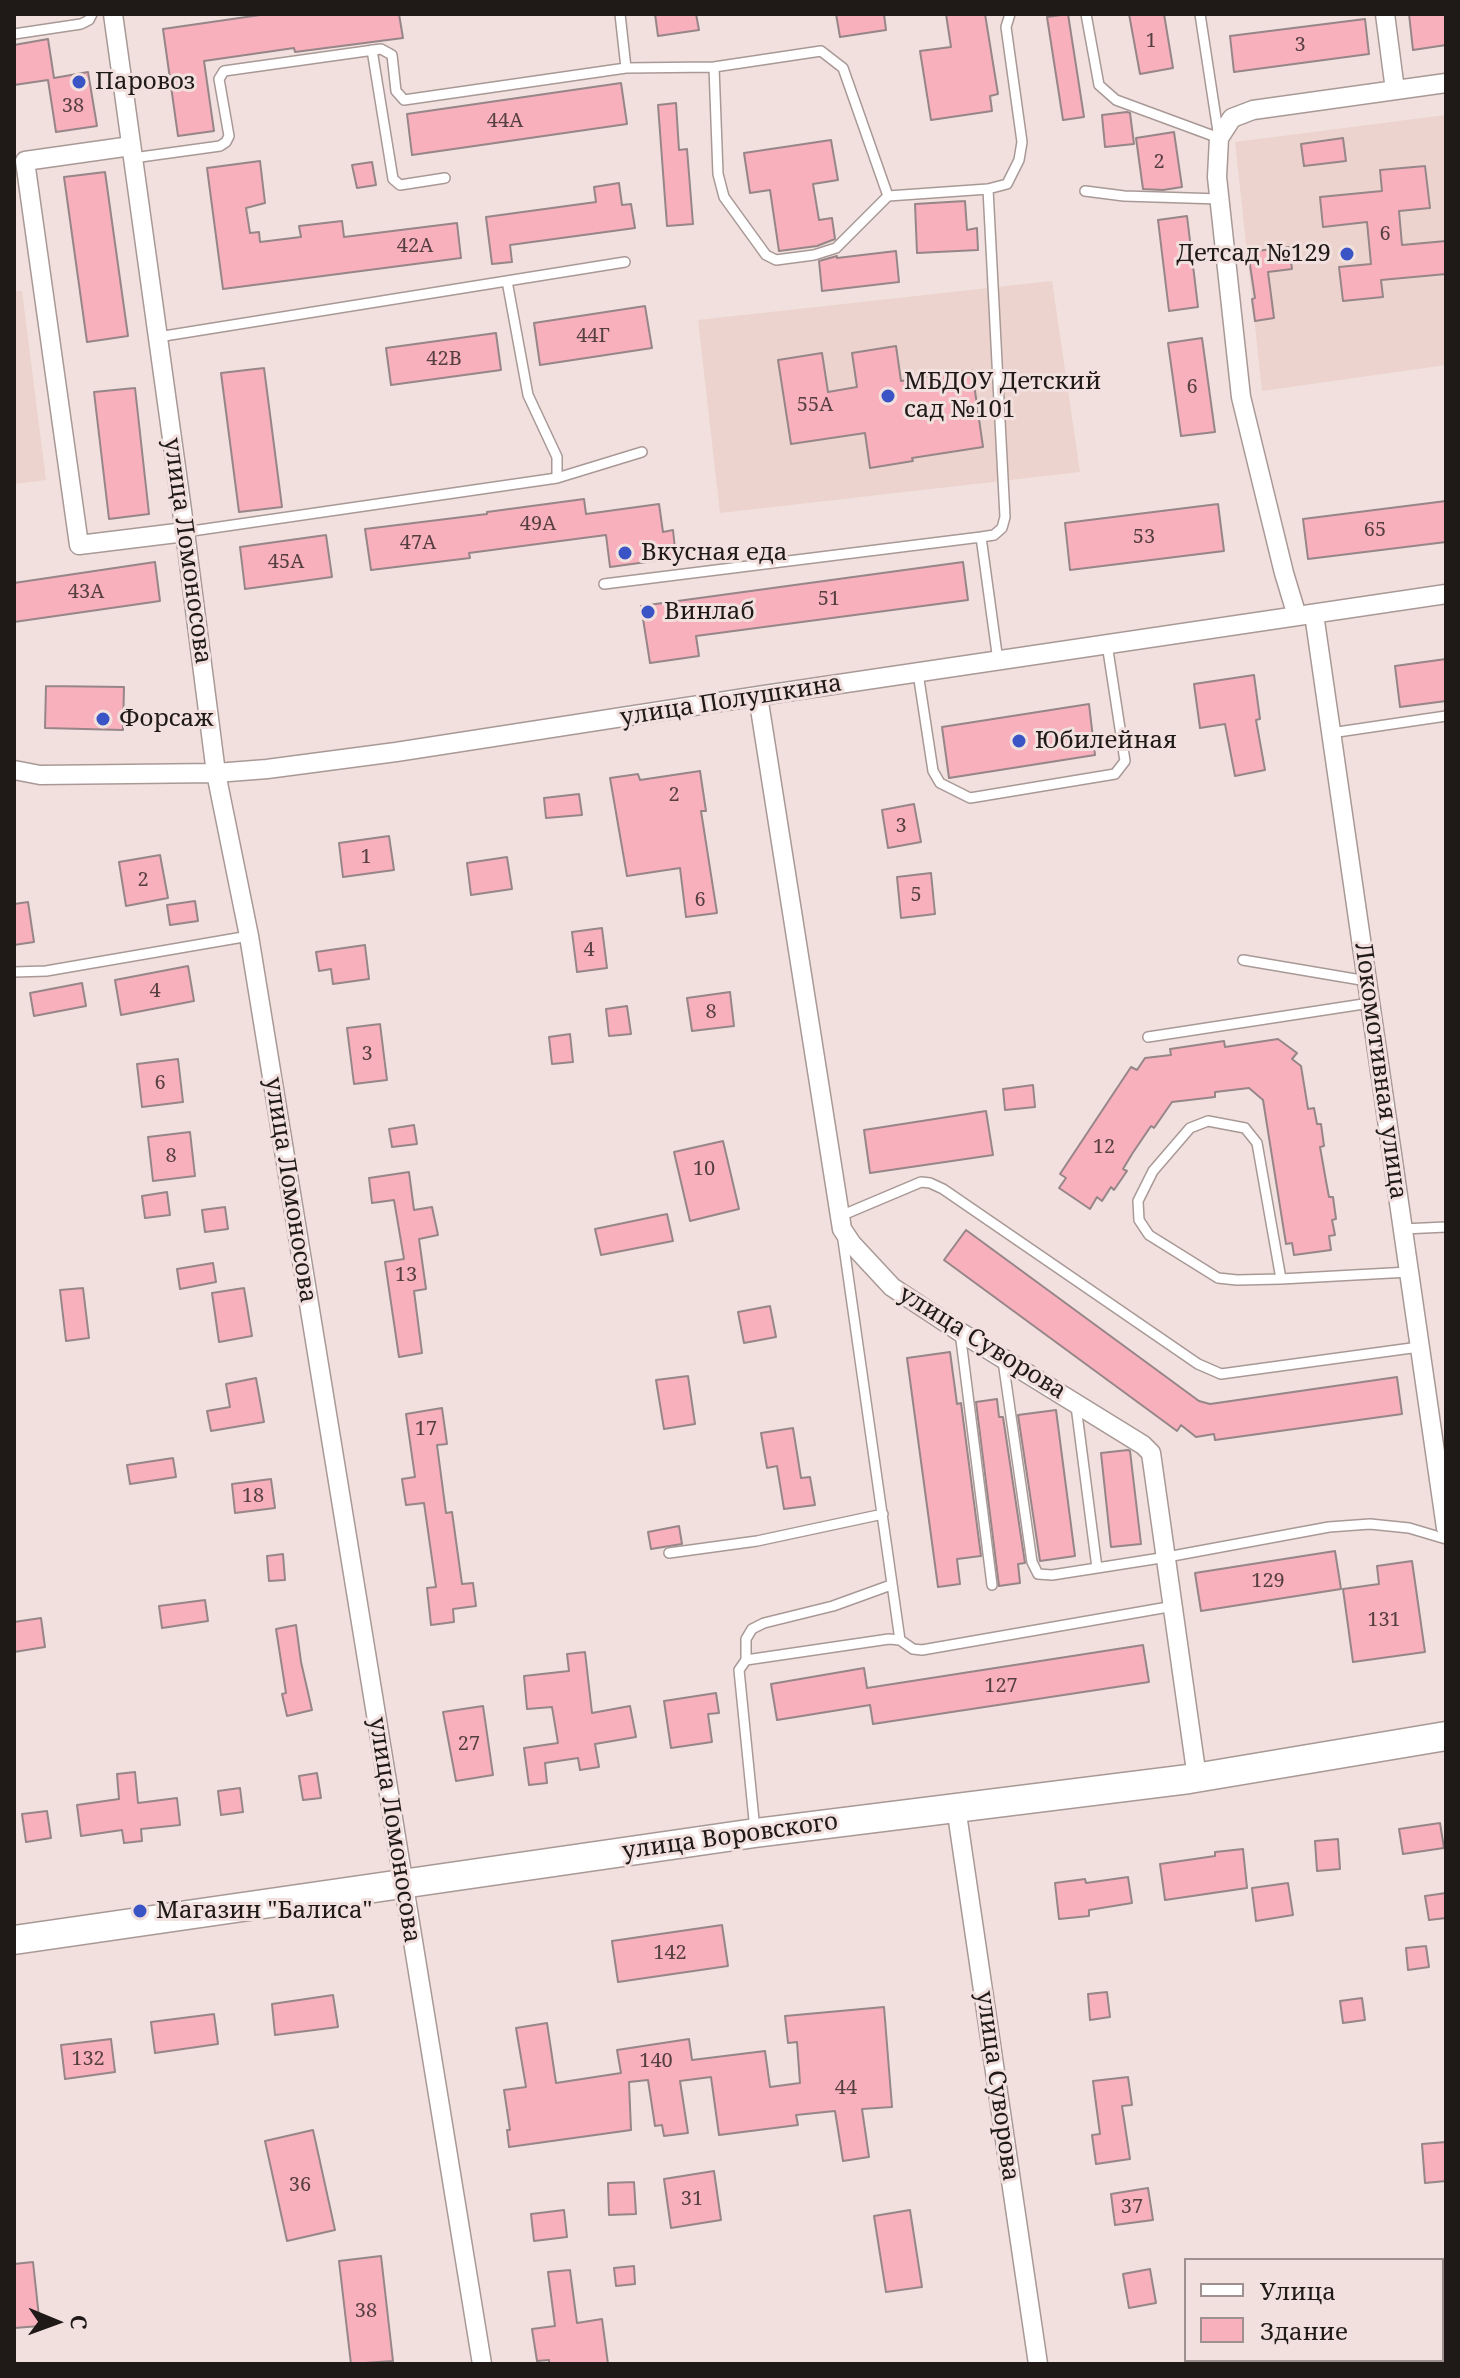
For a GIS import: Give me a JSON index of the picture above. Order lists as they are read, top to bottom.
{
  "streets": {
    "main road": ["улица Воровского"],
    "street": [
      "улица Ломоносова",
      "улица Полушкина",
      "Локомотивная улица",
      "улица Суворова"
    ]
  },
  "crossings": [
    ["улица Ломоносова", "улица Полушкина"],
    ["улица Ломоносова", "улица Воровского"],
    ["улица Полушкина", "Локомотивная улица"],
    ["улица Суворова", "улица Воровского"]
  ],
  "places": [
    "Паровоз",
    "Детсад №129",
    "МБДОУ Детский сад №101",
    "Вкусная еда",
    "Винлаб",
    "Форсаж",
    "Юбилейная",
    "Магазин \"Балиса\""
  ],
  "house_numbers": [
    "1",
    "3",
    "38",
    "44А",
    "2",
    "6",
    "42А",
    "44Г",
    "42В",
    "6",
    "55А",
    "49А",
    "65",
    "53",
    "47А",
    "45А",
    "43А",
    "51",
    "2",
    "3",
    "1",
    "2",
    "5",
    "6",
    "4",
    "4",
    "8",
    "3",
    "6",
    "12",
    "8",
    "10",
    "13",
    "17",
    "18",
    "129",
    "131",
    "127",
    "27",
    "142",
    "132",
    "140",
    "44",
    "36",
    "31",
    "37",
    "38"
  ],
  "legend": ["Улица", "Здание"],
  "north": "right"
}
